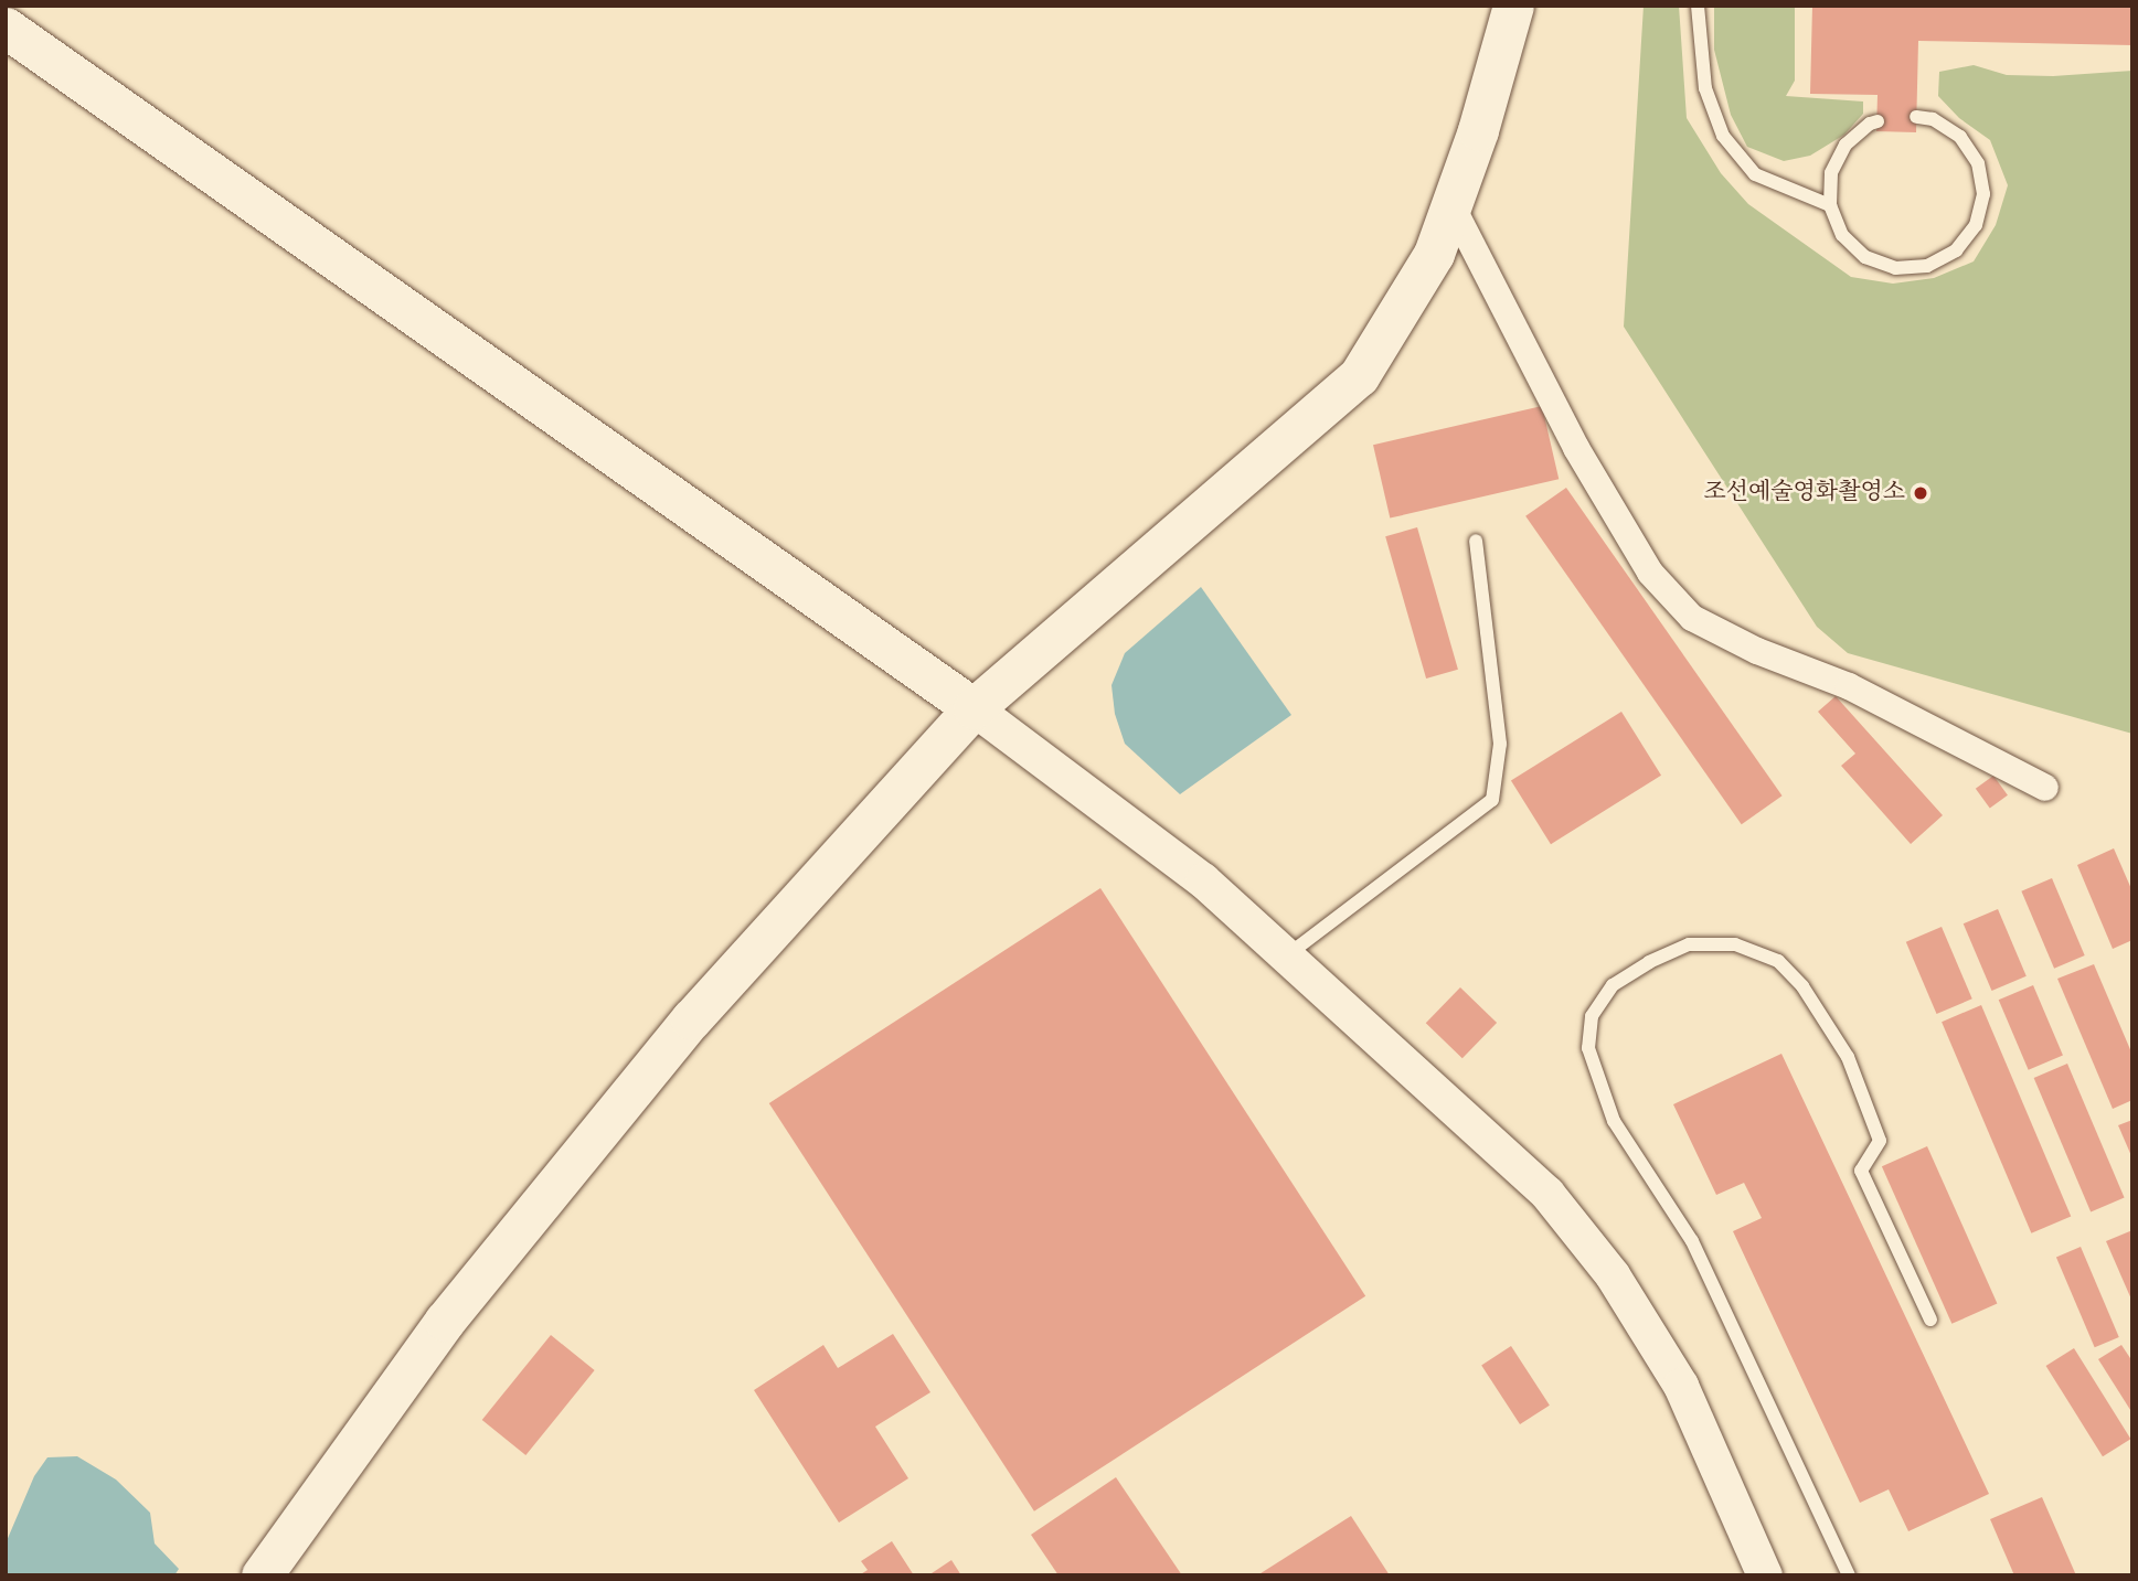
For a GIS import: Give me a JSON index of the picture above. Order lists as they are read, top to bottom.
{
  "places": ["조선예술영화촬영소"]
}
